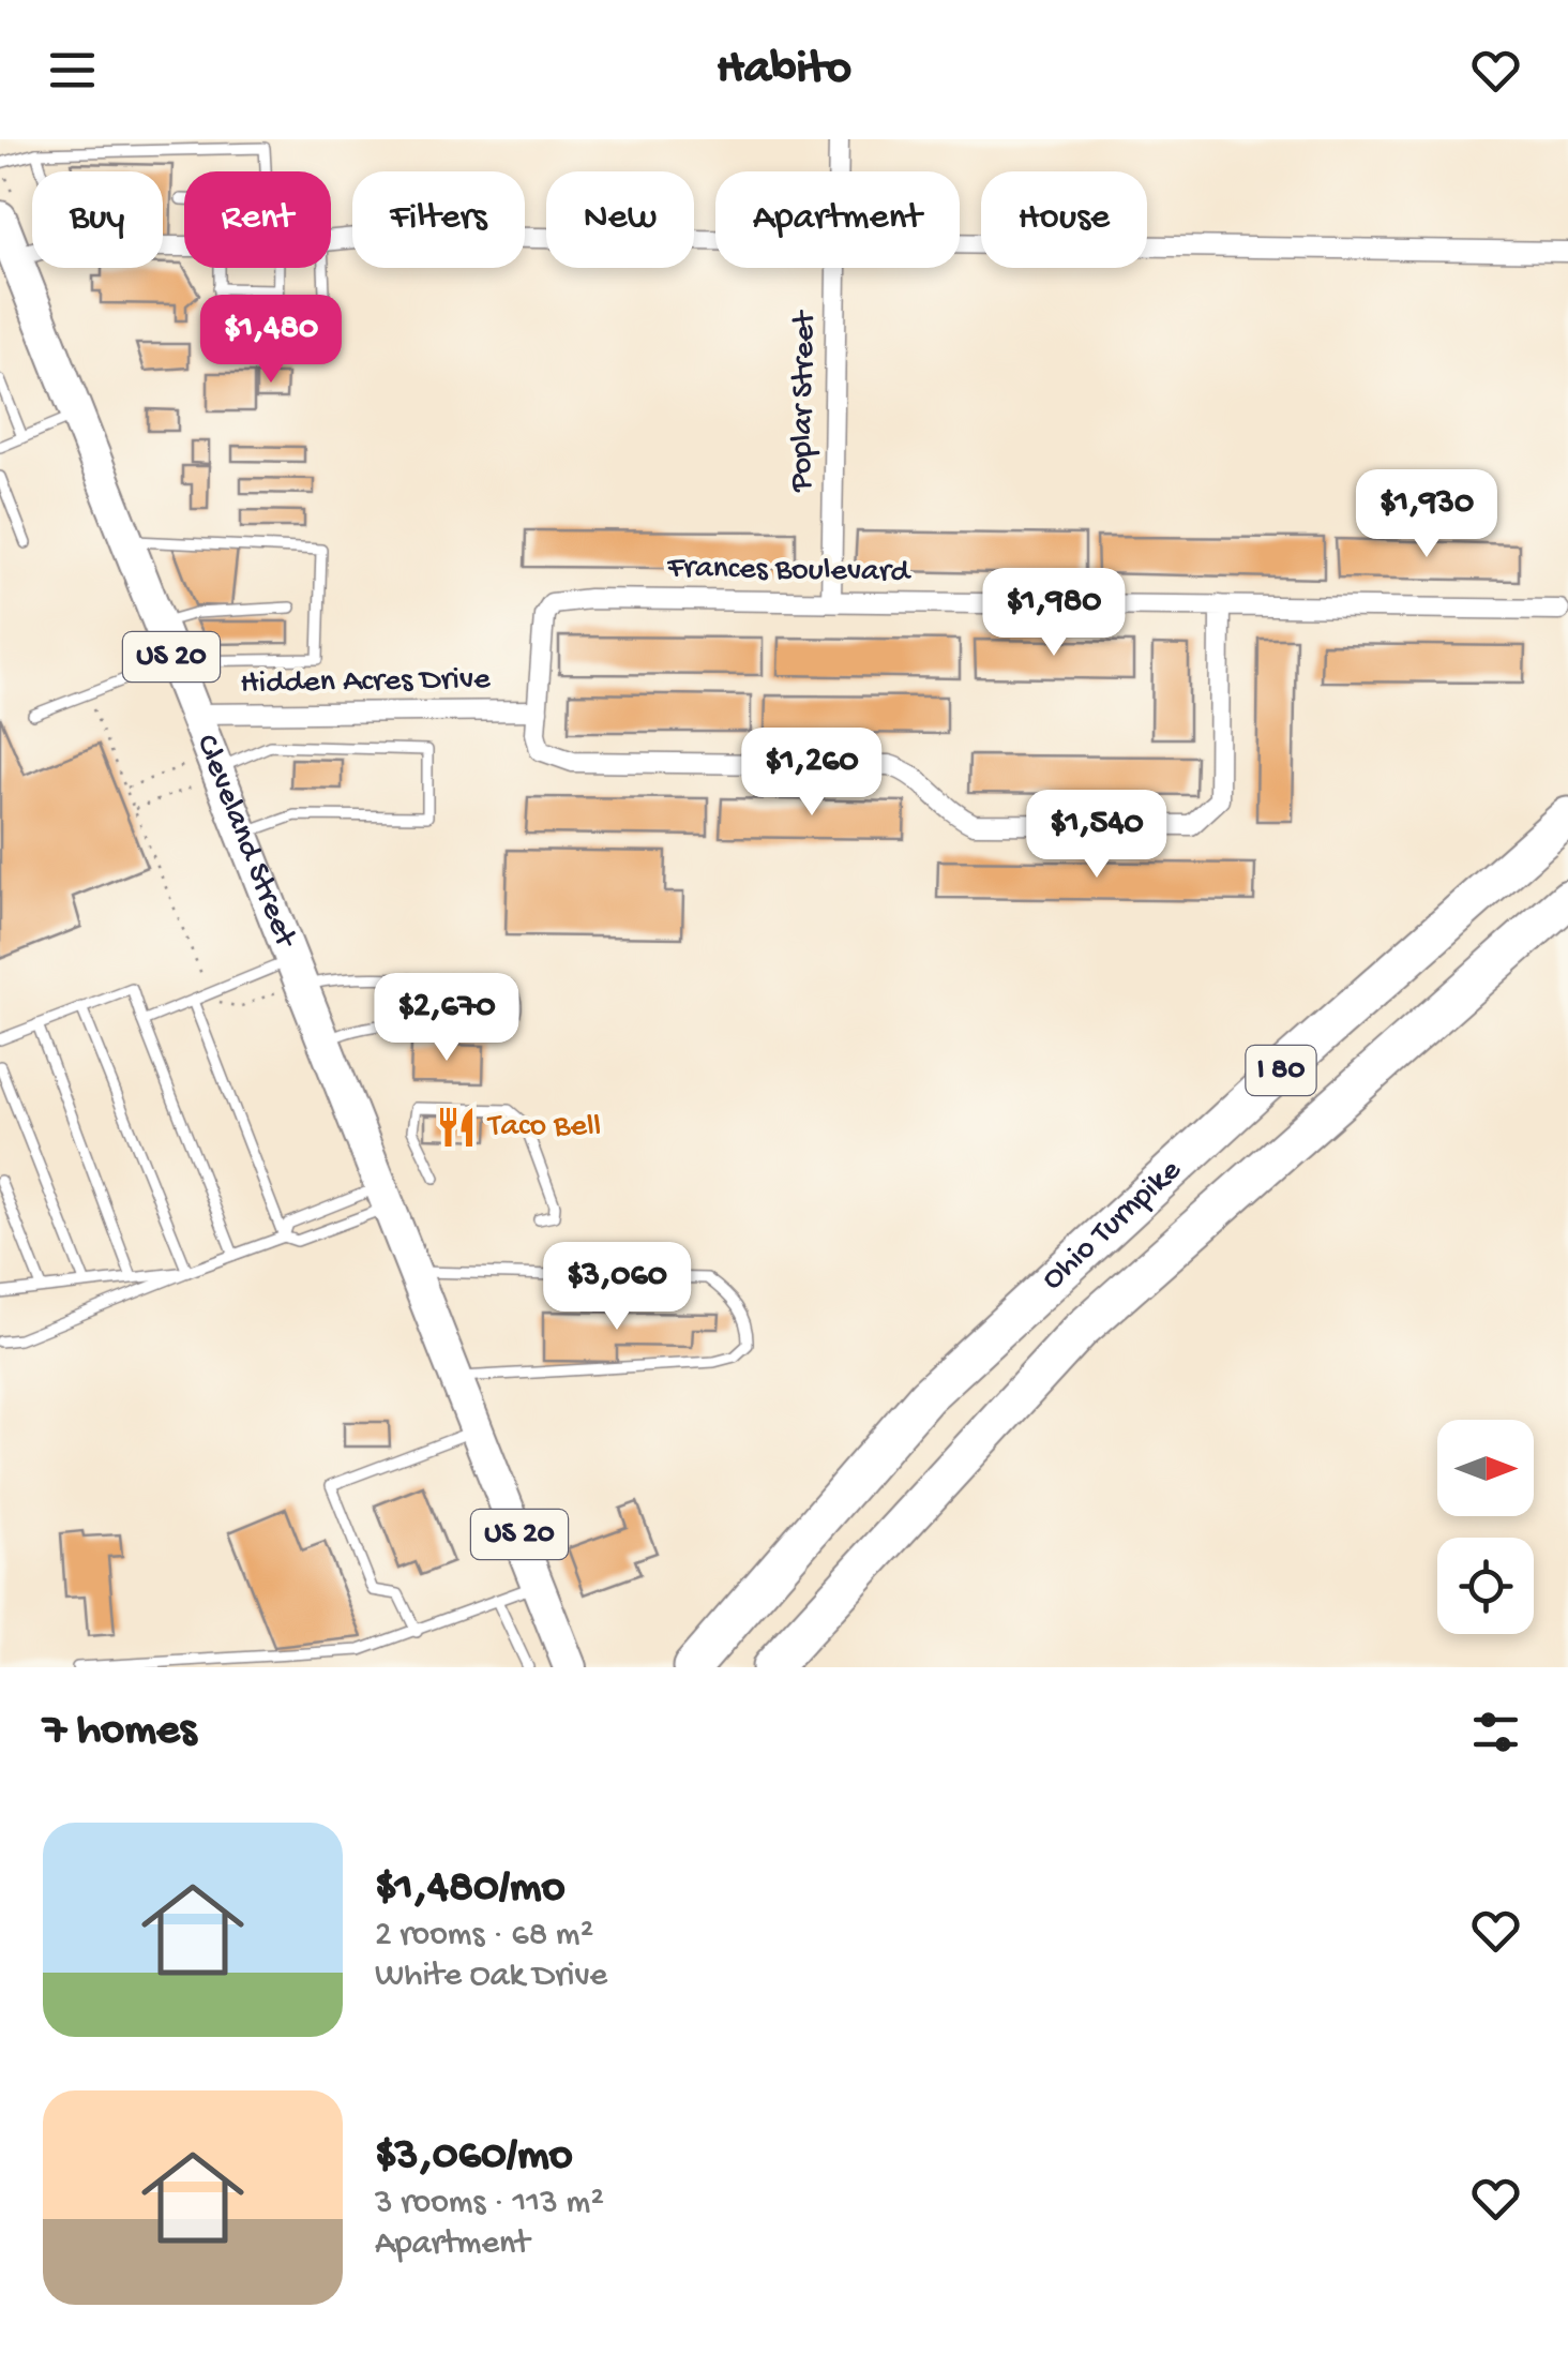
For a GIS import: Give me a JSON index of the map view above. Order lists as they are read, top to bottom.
{
  "streets": {
    "highway": ["I 80", "Ohio Turnpike"],
    "main road": ["US 20", "Cleveland Street"],
    "street": ["Poplar Street", "Frances Boulevard", "Hidden Acres Drive"]
  },
  "crossings": [
    ["Poplar Street", "Frances Boulevard"],
    ["Frances Boulevard", "Hidden Acres Drive"],
    ["US 20", "Cleveland Street"],
    ["Hidden Acres Drive", "Cleveland Street"]
  ],
  "places": {
    "restaurant": ["Taco Bell"]
  },
  "north": "right",
  "page": {
    "header": "Habito",
    "chip": [
      "Buy",
      "Rent",
      "Filters",
      "New",
      "Apartment",
      "House"
    ],
    "price": [
      "$1,480",
      "$1,930",
      "$1,980",
      "$1,260",
      "$1,540",
      "$2,670",
      "$3,060"
    ],
    "heading": "7 homes",
    "list": [
      {
        "name": "$1,480/mo",
        "note": "2 rooms · 68 m² · White Oak Drive"
      },
      {
        "name": "$3,060/mo",
        "note": "3 rooms · 113 m² · Apartment"
      }
    ]
  }
}
